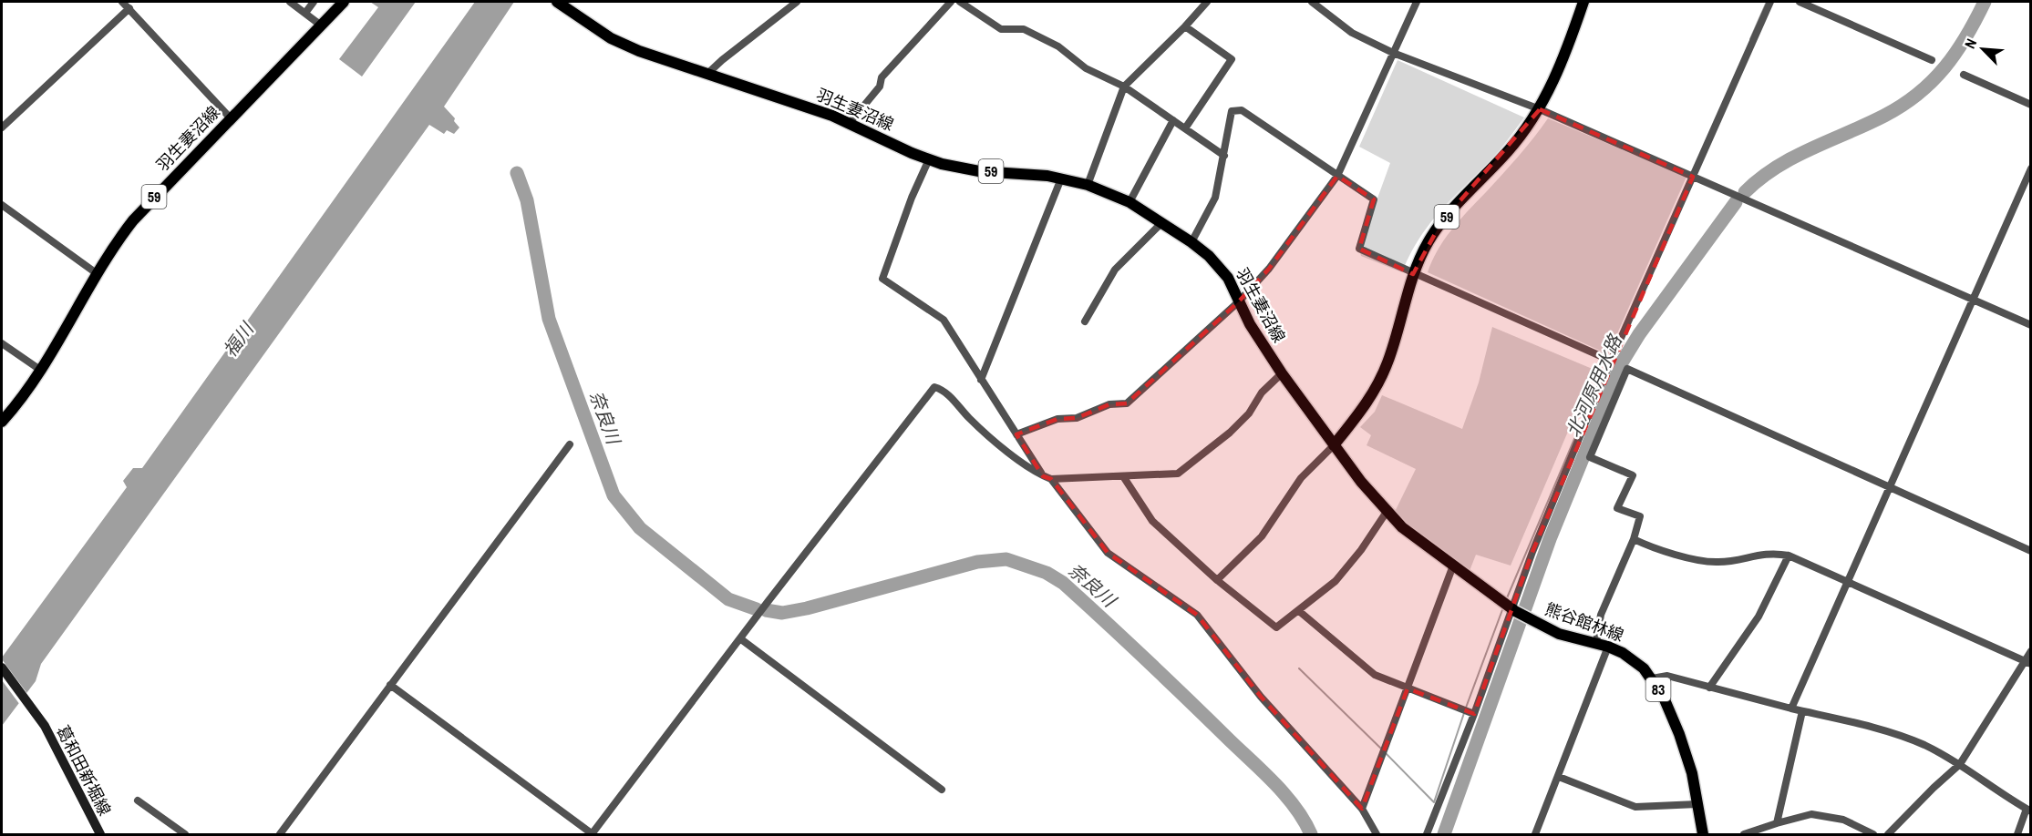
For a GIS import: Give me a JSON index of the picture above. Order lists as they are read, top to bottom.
{
  "streets": {
    "main road": [
      "羽生妻沼線",
      "59",
      "熊谷館林線",
      "83",
      "葛和田新堀線"
    ]
  },
  "crossings": [
    ["羽生妻沼線", "59"],
    ["羽生妻沼線", "熊谷館林線"],
    ["59", "熊谷館林線"]
  ],
  "water": ["福川", "北河原用水路", "奈良川"],
  "north": "top left"
}
